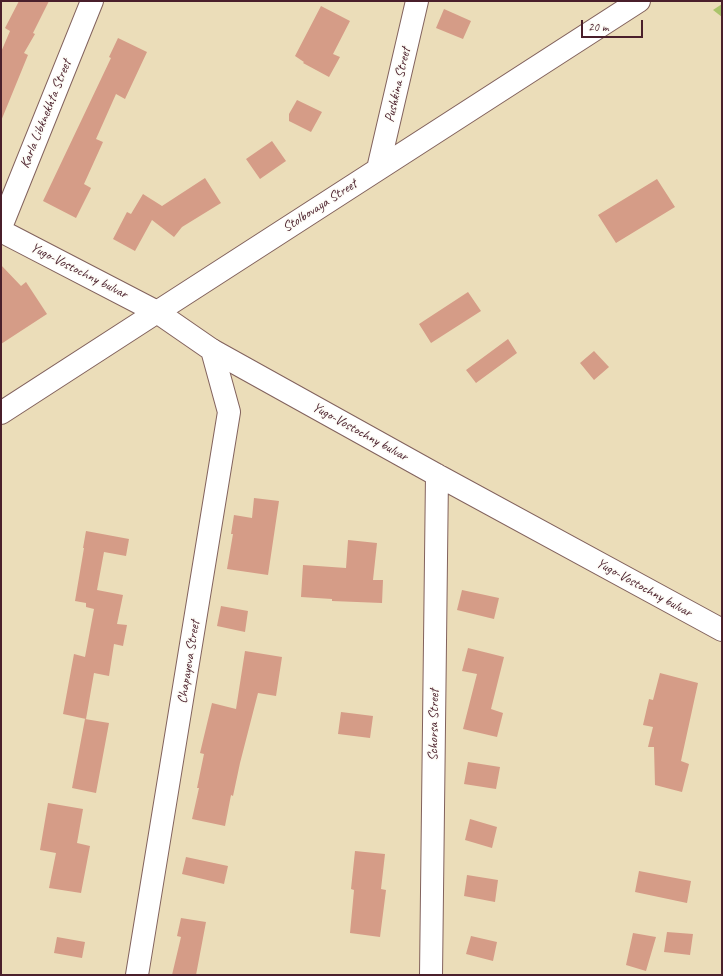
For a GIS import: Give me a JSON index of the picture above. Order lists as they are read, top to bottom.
{
  "streets": {
    "street": [
      "Pushkina Street",
      "Karla Libknekhta Street",
      "Stolbovaya Street",
      "Yugo-Vostochny bulvar",
      "Chapayeva Street",
      "Schorsa Street"
    ]
  },
  "crossings": [
    ["Pushkina Street", "Stolbovaya Street"],
    ["Stolbovaya Street", "Yugo-Vostochny bulvar"],
    ["Yugo-Vostochny bulvar", "Chapayeva Street"],
    ["Yugo-Vostochny bulvar", "Schorsa Street"]
  ],
  "scale_bar": "20 m"
}
